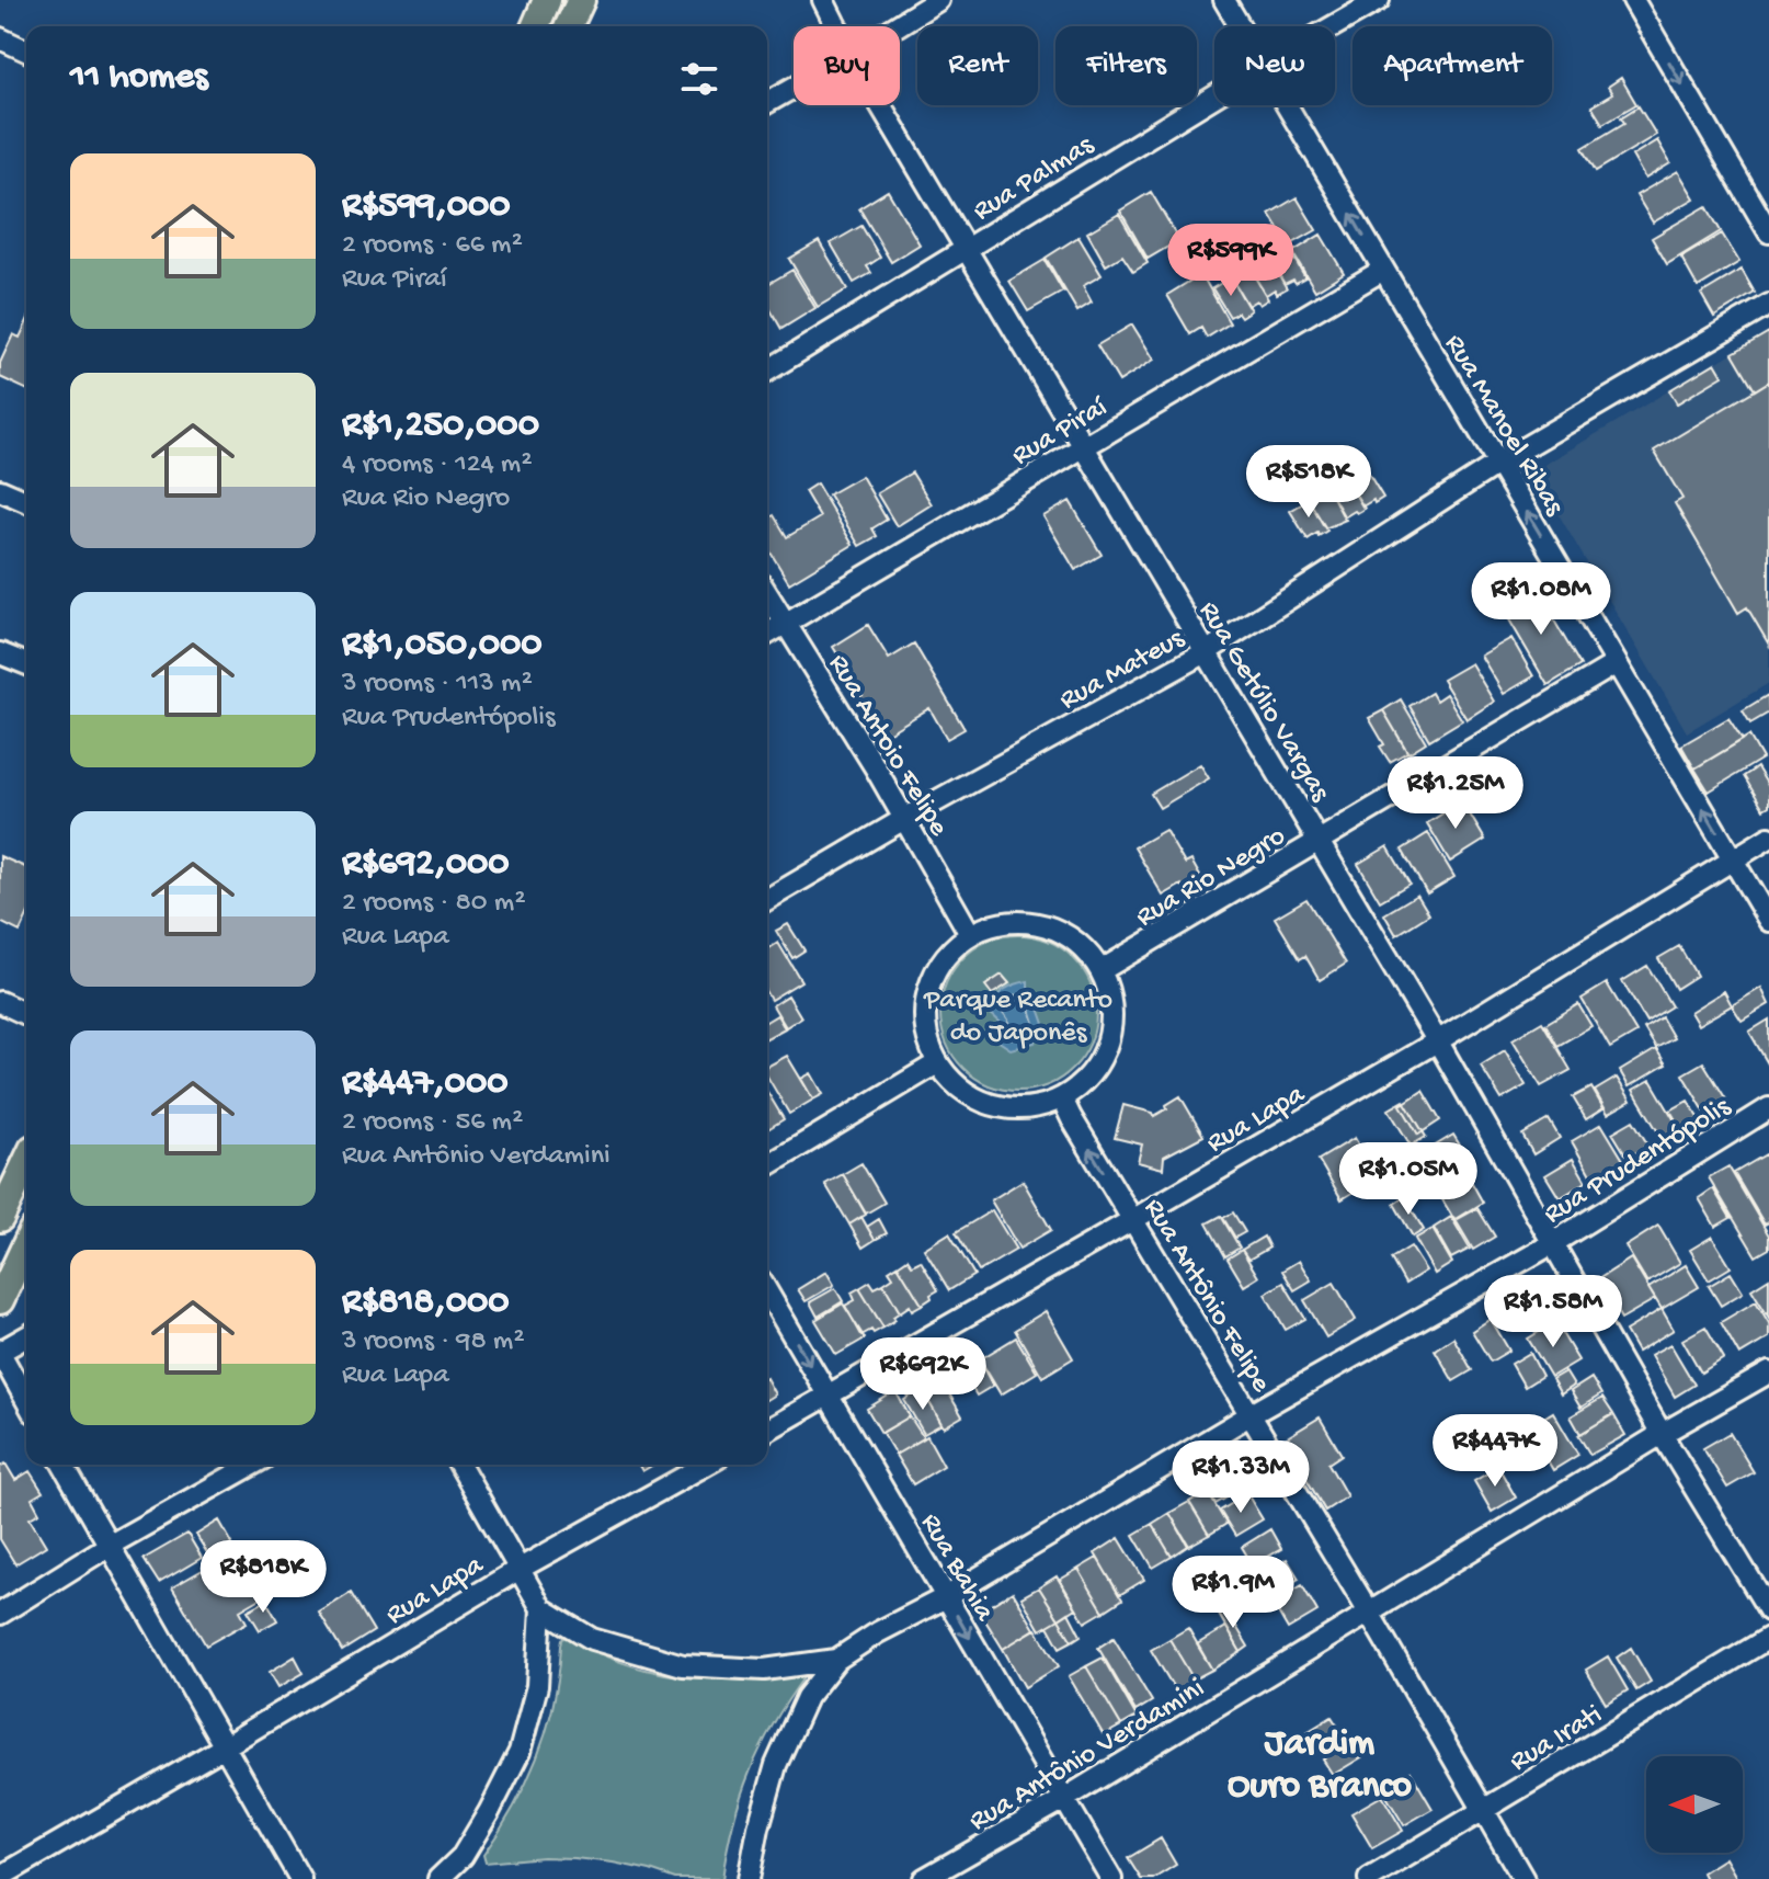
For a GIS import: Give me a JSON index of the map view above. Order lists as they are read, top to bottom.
{
  "streets": {
    "street": [
      "Rua Palmas",
      "Rua Manoel Ribas",
      "Rua Piraí",
      "Rua Mateus",
      "Rua Getúlio Vargas",
      "Rua Antoio Felipe",
      "Rua Rio Negro",
      "Rua Lapa",
      "Rua Prudentópolis",
      "Rua Antônio Felipe",
      "Rua Bahia",
      "Rua Irati",
      "Rua Antônio Verdamini"
    ]
  },
  "crossings": [
    ["Rua Palmas", "Rua Getúlio Vargas"],
    ["Rua Manoel Ribas", "Rua Piraí"],
    ["Rua Manoel Ribas", "Rua Mateus"],
    ["Rua Manoel Ribas", "Rua Rio Negro"],
    ["Rua Manoel Ribas", "Rua Lapa"],
    ["Rua Piraí", "Rua Getúlio Vargas"],
    ["Rua Piraí", "Rua Antoio Felipe"],
    ["Rua Mateus", "Rua Getúlio Vargas"],
    ["Rua Mateus", "Rua Antoio Felipe"],
    ["Rua Getúlio Vargas", "Rua Rio Negro"],
    ["Rua Getúlio Vargas", "Rua Lapa"],
    ["Rua Getúlio Vargas", "Rua Prudentópolis"],
    ["Rua Getúlio Vargas", "Rua Antônio Verdamini"],
    ["Rua Antoio Felipe", "Rua Rio Negro"],
    ["Rua Antoio Felipe", "Rua Antônio Felipe"],
    ["Rua Rio Negro", "Rua Antônio Felipe"],
    ["Rua Lapa", "Rua Prudentópolis"],
    ["Rua Lapa", "Rua Antônio Felipe"],
    ["Rua Lapa", "Rua Bahia"],
    ["Rua Prudentópolis", "Rua Antônio Felipe"],
    ["Rua Prudentópolis", "Rua Bahia"],
    ["Rua Antônio Felipe", "Rua Irati"],
    ["Rua Antônio Felipe", "Rua Antônio Verdamini"],
    ["Rua Bahia", "Rua Antônio Verdamini"]
  ],
  "one_way": ["Rua Manoel Ribas", "Rua Bahia"],
  "districts": ["Jardim Ouro Branco"],
  "parks": ["Parque Recanto do Japonês"],
  "north": "left",
  "page": {
    "chip": [
      "Buy",
      "Rent",
      "Filters",
      "New",
      "Apartment"
    ],
    "heading": "11 homes",
    "list": [
      {
        "name": "R$599,000",
        "note": "2 rooms · 66 m² · Rua Piraí"
      },
      {
        "name": "R$1,250,000",
        "note": "4 rooms · 124 m² · Rua Rio Negro"
      },
      {
        "name": "R$1,050,000",
        "note": "3 rooms · 113 m² · Rua Prudentópolis"
      },
      {
        "name": "R$692,000",
        "note": "2 rooms · 80 m² · Rua Lapa"
      },
      {
        "name": "R$447,000",
        "note": "2 rooms · 56 m² · Rua Antônio Verdamini"
      },
      {
        "name": "R$818,000",
        "note": "3 rooms · 98 m² · Rua Lapa"
      }
    ],
    "price": [
      "R$599K",
      "R$518K",
      "R$1.08M",
      "R$1.25M",
      "R$1.05M",
      "R$1.58M",
      "R$692K",
      "R$447K",
      "R$1.33M",
      "R$818K",
      "R$1.9M"
    ]
  }
}
